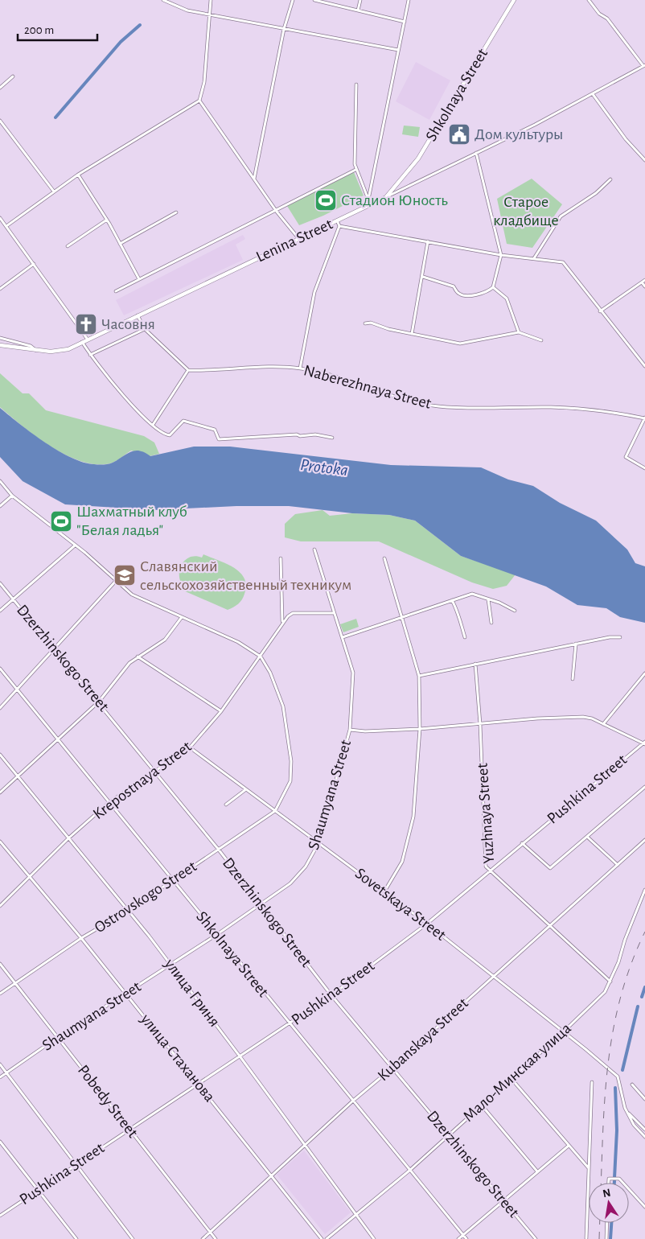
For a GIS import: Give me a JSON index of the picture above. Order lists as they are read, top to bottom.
{
  "streets": {
    "main road": ["Shkolnaya Street", "Lenina Street"],
    "street": [
      "Naberezhnaya Street",
      "Dzerzhinskogo Street",
      "Krepostnaya Street",
      "Pushkina Street",
      "Shaumyana Street",
      "Yuzhnaya Street",
      "Ostrovskogo Street",
      "Sovetskaya Street",
      "улица Гриня",
      "Kubanskaya Street",
      "улица Стаханова",
      "Мало-Минская улица",
      "Pobedy Street"
    ]
  },
  "crossings": [
    ["Shkolnaya Street", "Lenina Street"],
    ["Shkolnaya Street", "Krepostnaya Street"],
    ["Shkolnaya Street", "Pushkina Street"],
    ["Shkolnaya Street", "Shaumyana Street"],
    ["Shkolnaya Street", "Ostrovskogo Street"],
    ["Shkolnaya Street", "Kubanskaya Street"],
    ["Shkolnaya Street", "Мало-Минская улица"],
    ["Dzerzhinskogo Street", "Krepostnaya Street"],
    ["Dzerzhinskogo Street", "Pushkina Street"],
    ["Dzerzhinskogo Street", "Shaumyana Street"],
    ["Dzerzhinskogo Street", "Ostrovskogo Street"],
    ["Dzerzhinskogo Street", "Kubanskaya Street"],
    ["Dzerzhinskogo Street", "Мало-Минская улица"],
    ["Krepostnaya Street", "Ostrovskogo Street"],
    ["Krepostnaya Street", "Sovetskaya Street"],
    ["Krepostnaya Street", "улица Гриня"],
    ["Krepostnaya Street", "улица Стаханова"],
    ["Pushkina Street", "Yuzhnaya Street"],
    ["Pushkina Street", "Sovetskaya Street"],
    ["Pushkina Street", "улица Гриня"],
    ["Pushkina Street", "улица Стаханова"],
    ["Pushkina Street", "Pobedy Street"],
    ["Shaumyana Street", "Sovetskaya Street"],
    ["Shaumyana Street", "улица Гриня"],
    ["Shaumyana Street", "улица Стаханова"],
    ["Shaumyana Street", "Pobedy Street"],
    ["Yuzhnaya Street", "Kubanskaya Street"],
    ["Yuzhnaya Street", "Мало-Минская улица"],
    ["Ostrovskogo Street", "Sovetskaya Street"],
    ["Ostrovskogo Street", "улица Гриня"],
    ["Ostrovskogo Street", "улица Стаханова"],
    ["Ostrovskogo Street", "Pobedy Street"],
    ["Sovetskaya Street", "Kubanskaya Street"],
    ["Sovetskaya Street", "Мало-Минская улица"],
    ["улица Гриня", "Kubanskaya Street"],
    ["улица Гриня", "Мало-Минская улица"],
    ["Kubanskaya Street", "улица Стаханова"],
    ["Kubanskaya Street", "Pobedy Street"]
  ],
  "water": ["Protoka"],
  "parks": ["Старое кладбище"],
  "places": {
    "public building": ["Дом культуры"],
    "sports": ["Стадион Юность", "Шахматный клуб \"Белая ладья\""],
    "church": ["Часовня"],
    "school or university": ["Славянский сельскохозяйственный техникум"]
  },
  "scale_bar": "200 m",
  "north": "top"
}
